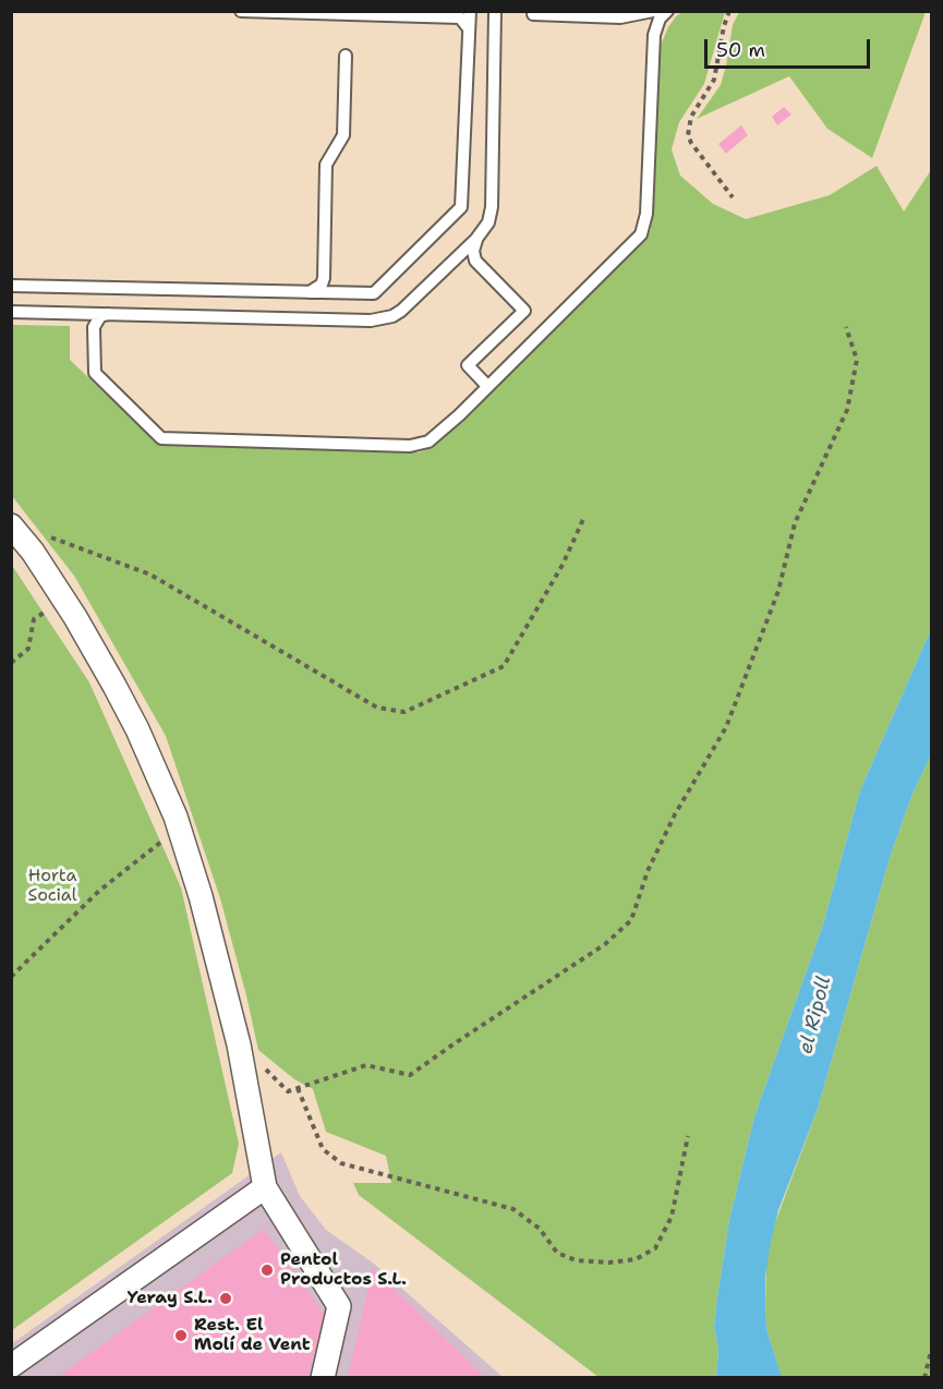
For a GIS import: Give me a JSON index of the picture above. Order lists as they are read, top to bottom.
{
  "water": ["el Ripoll"],
  "parks": ["Horta Social"],
  "places": ["Pentol Productos S.L.", "Yeray S.L.", "Rest. El Molí de Vent"],
  "scale_bar": "50 m"
}
